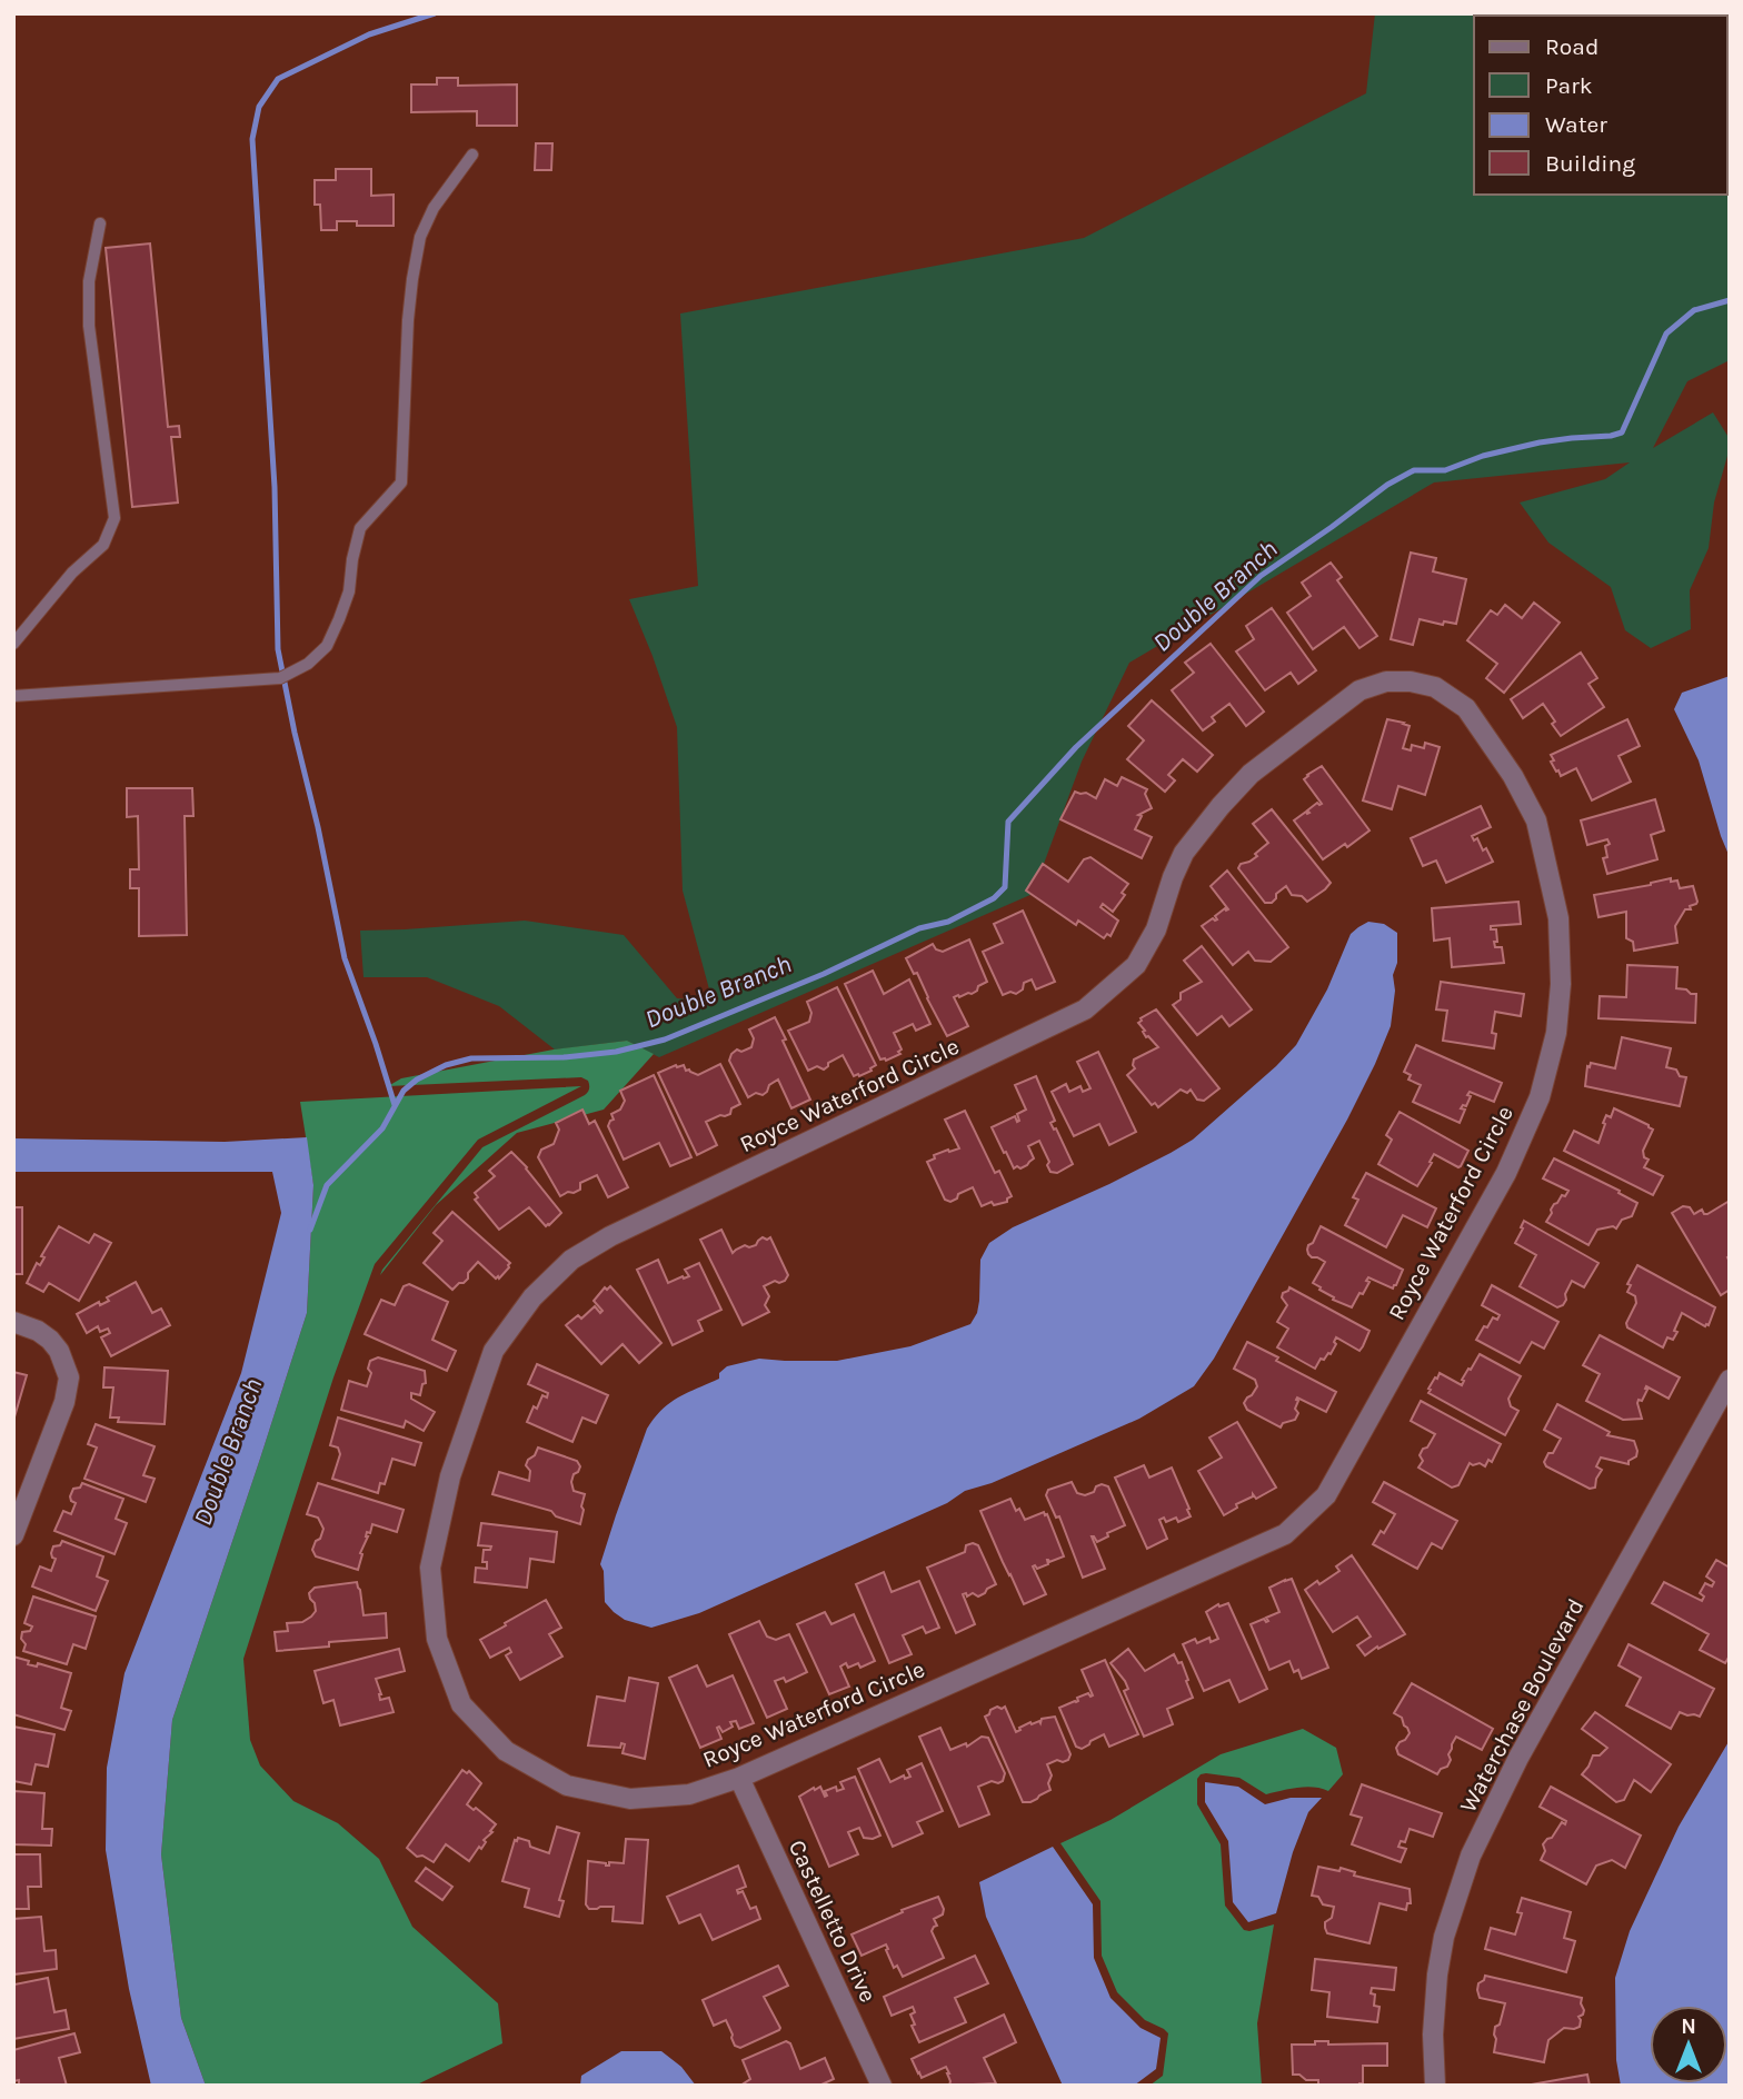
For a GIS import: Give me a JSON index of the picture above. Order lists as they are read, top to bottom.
{
  "streets": {
    "street": ["Royce Waterford Circle", "Waterchase Boulevard", "Castelletto Drive"]
  },
  "crossings": [
    ["Royce Waterford Circle", "Castelletto Drive"]
  ],
  "water": ["Double Branch"],
  "legend": [
    "Road",
    "Park",
    "Water",
    "Building"
  ],
  "north": "top"
}
